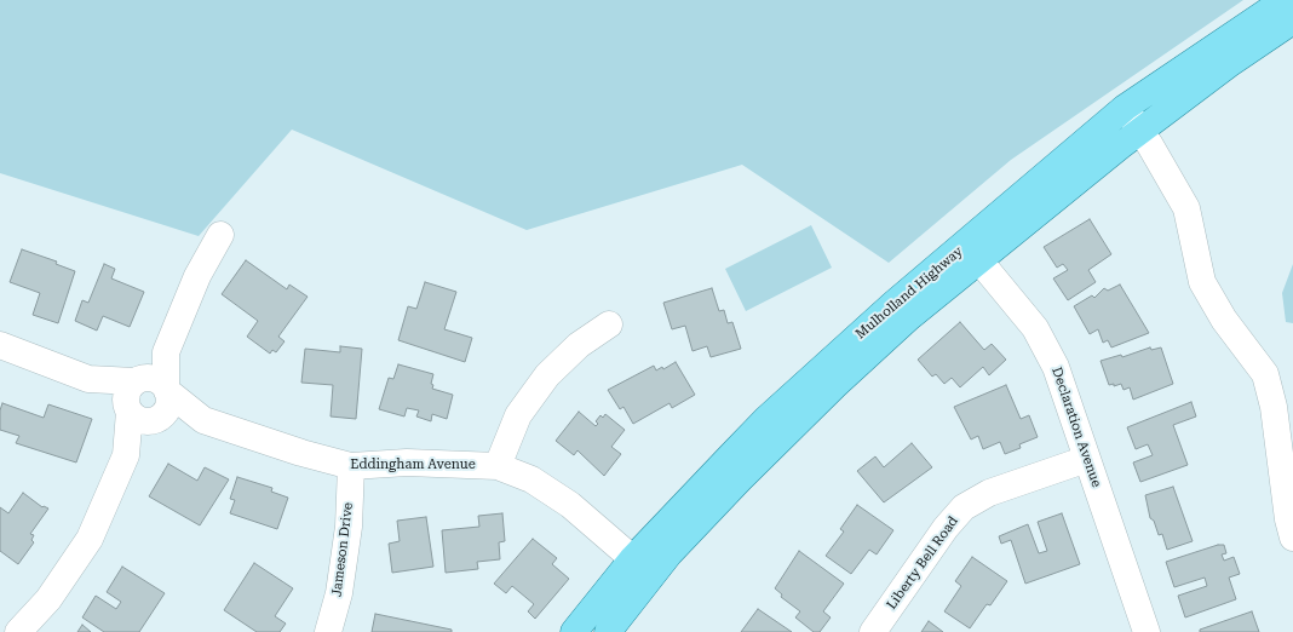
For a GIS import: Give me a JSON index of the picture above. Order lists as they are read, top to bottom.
{
  "streets": {
    "main road": ["Mulholland Highway"],
    "street": [
      "Declaration Avenue",
      "Eddingham Avenue",
      "Jameson Drive",
      "Liberty Bell Road"
    ]
  },
  "crossings": [
    ["Mulholland Highway", "Declaration Avenue"],
    ["Mulholland Highway", "Eddingham Avenue"],
    ["Declaration Avenue", "Liberty Bell Road"],
    ["Eddingham Avenue", "Jameson Drive"]
  ]
}
